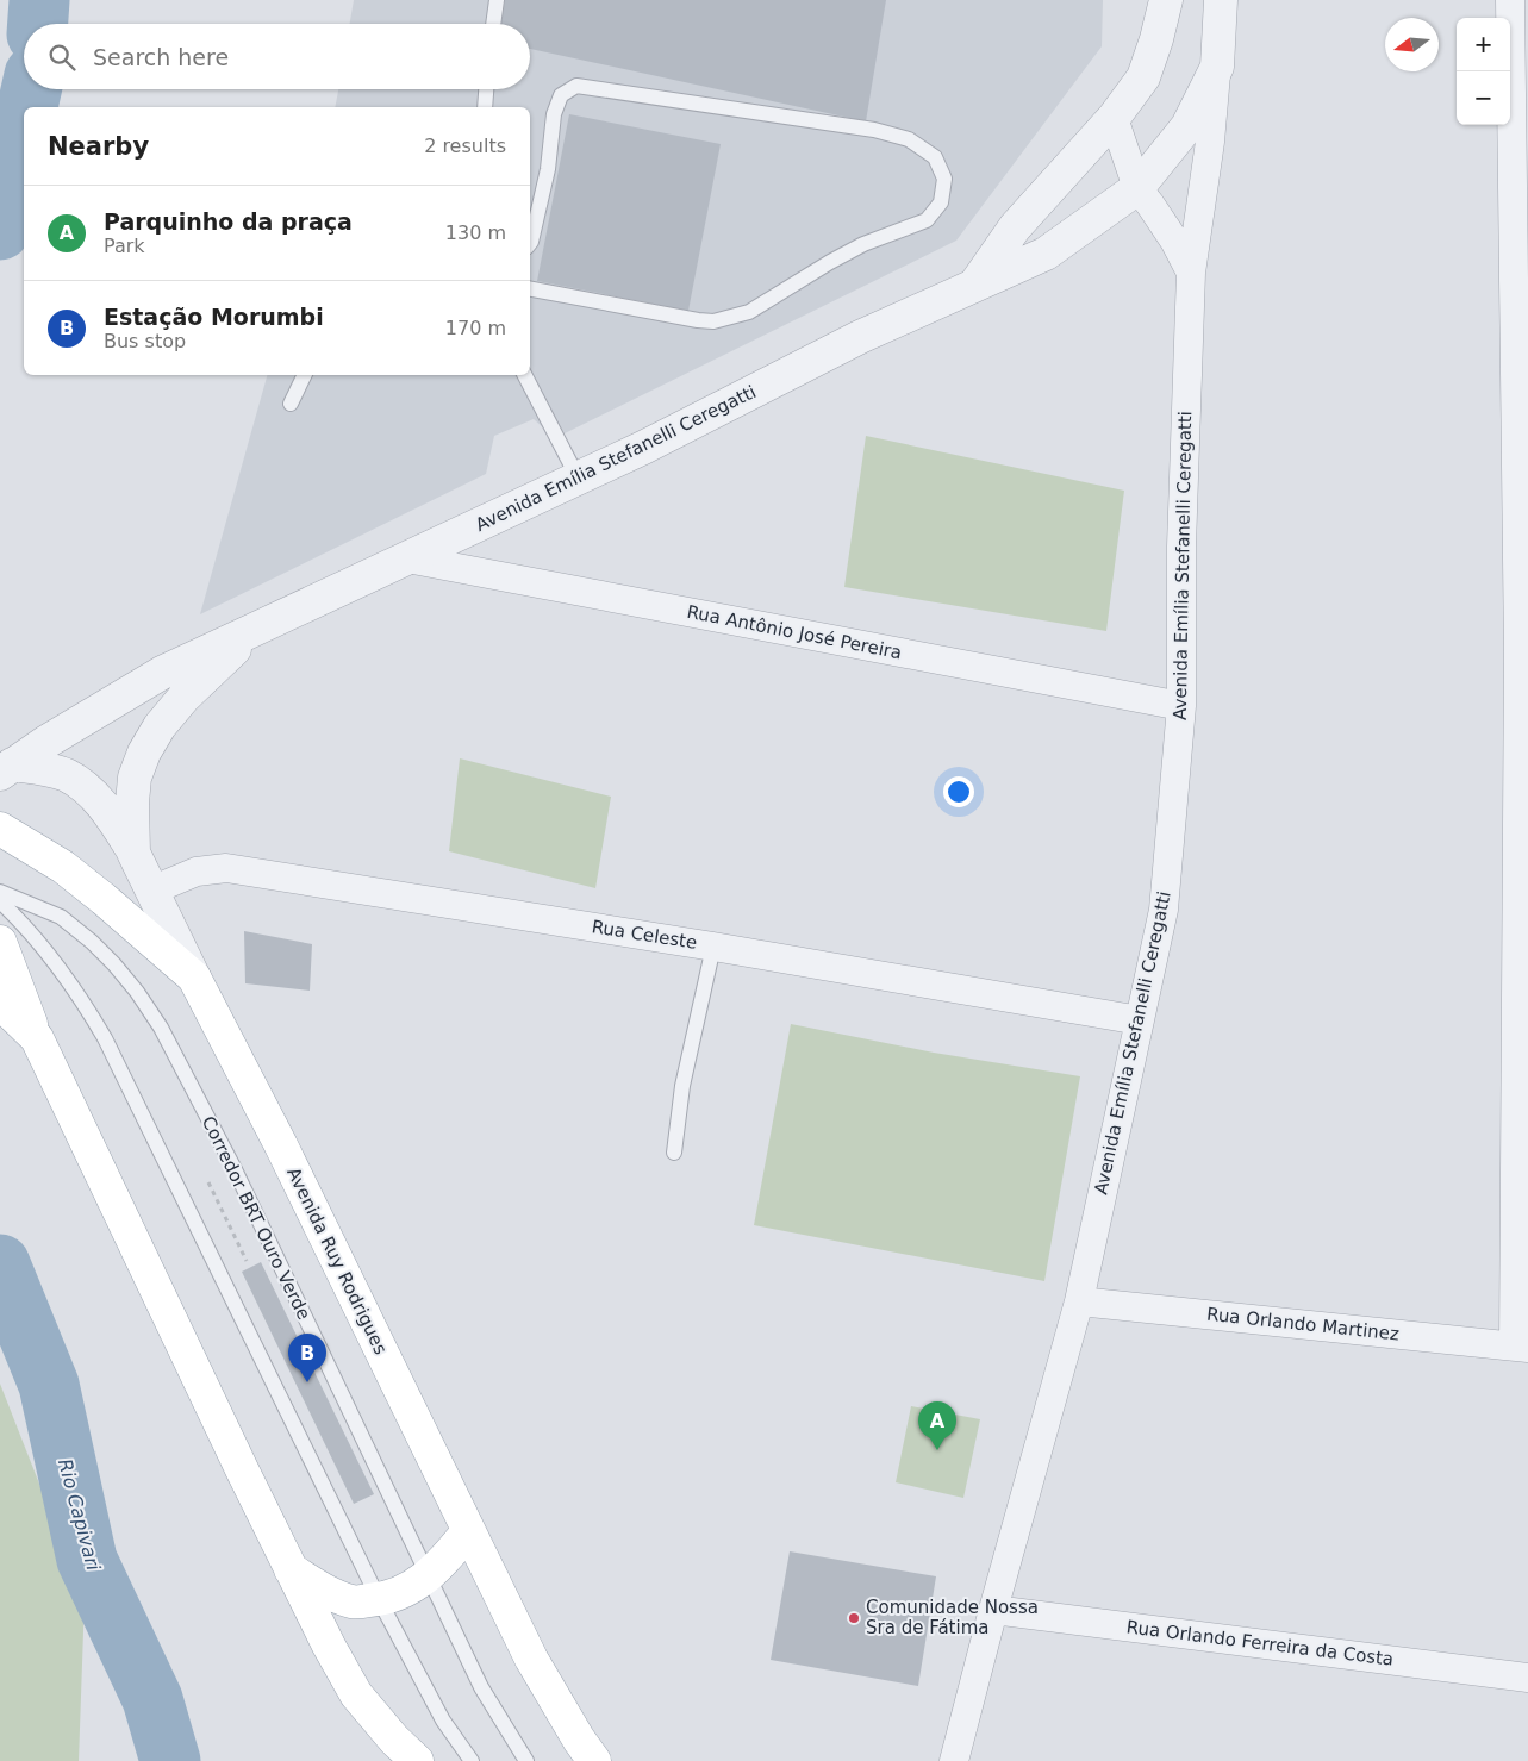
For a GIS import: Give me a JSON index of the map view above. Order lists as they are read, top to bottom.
{
  "streets": {
    "main road": ["Avenida Ruy Rodrigues"],
    "street": [
      "Avenida Emília Stefanelli Ceregatti",
      "Rua Antônio José Pereira",
      "Rua Celeste",
      "Rua Orlando Martinez",
      "Rua Orlando Ferreira da Costa"
    ],
    "lane": ["Corredor BRT Ouro Verde"]
  },
  "crossings": [
    ["Avenida Emília Stefanelli Ceregatti", "Rua Antônio José Pereira"],
    ["Avenida Emília Stefanelli Ceregatti", "Rua Celeste"],
    ["Avenida Emília Stefanelli Ceregatti", "Avenida Ruy Rodrigues"],
    ["Avenida Emília Stefanelli Ceregatti", "Rua Orlando Martinez"],
    ["Avenida Emília Stefanelli Ceregatti", "Rua Orlando Ferreira da Costa"]
  ],
  "water": ["Rio Capivari"],
  "places": ["Comunidade Nossa Sra de Fátima"],
  "north": "left",
  "page": {
    "map_buttons": ["+", "−"],
    "search": "Search here",
    "heading": ["Nearby", "2 results"],
    "list": [
      {
        "mark": "A",
        "name": "Parquinho da praça",
        "note": "Park",
        "value": "130 m"
      },
      {
        "mark": "B",
        "name": "Estação Morumbi",
        "note": "Bus stop",
        "value": "170 m"
      }
    ],
    "pins": ["B", "A"]
  }
}
